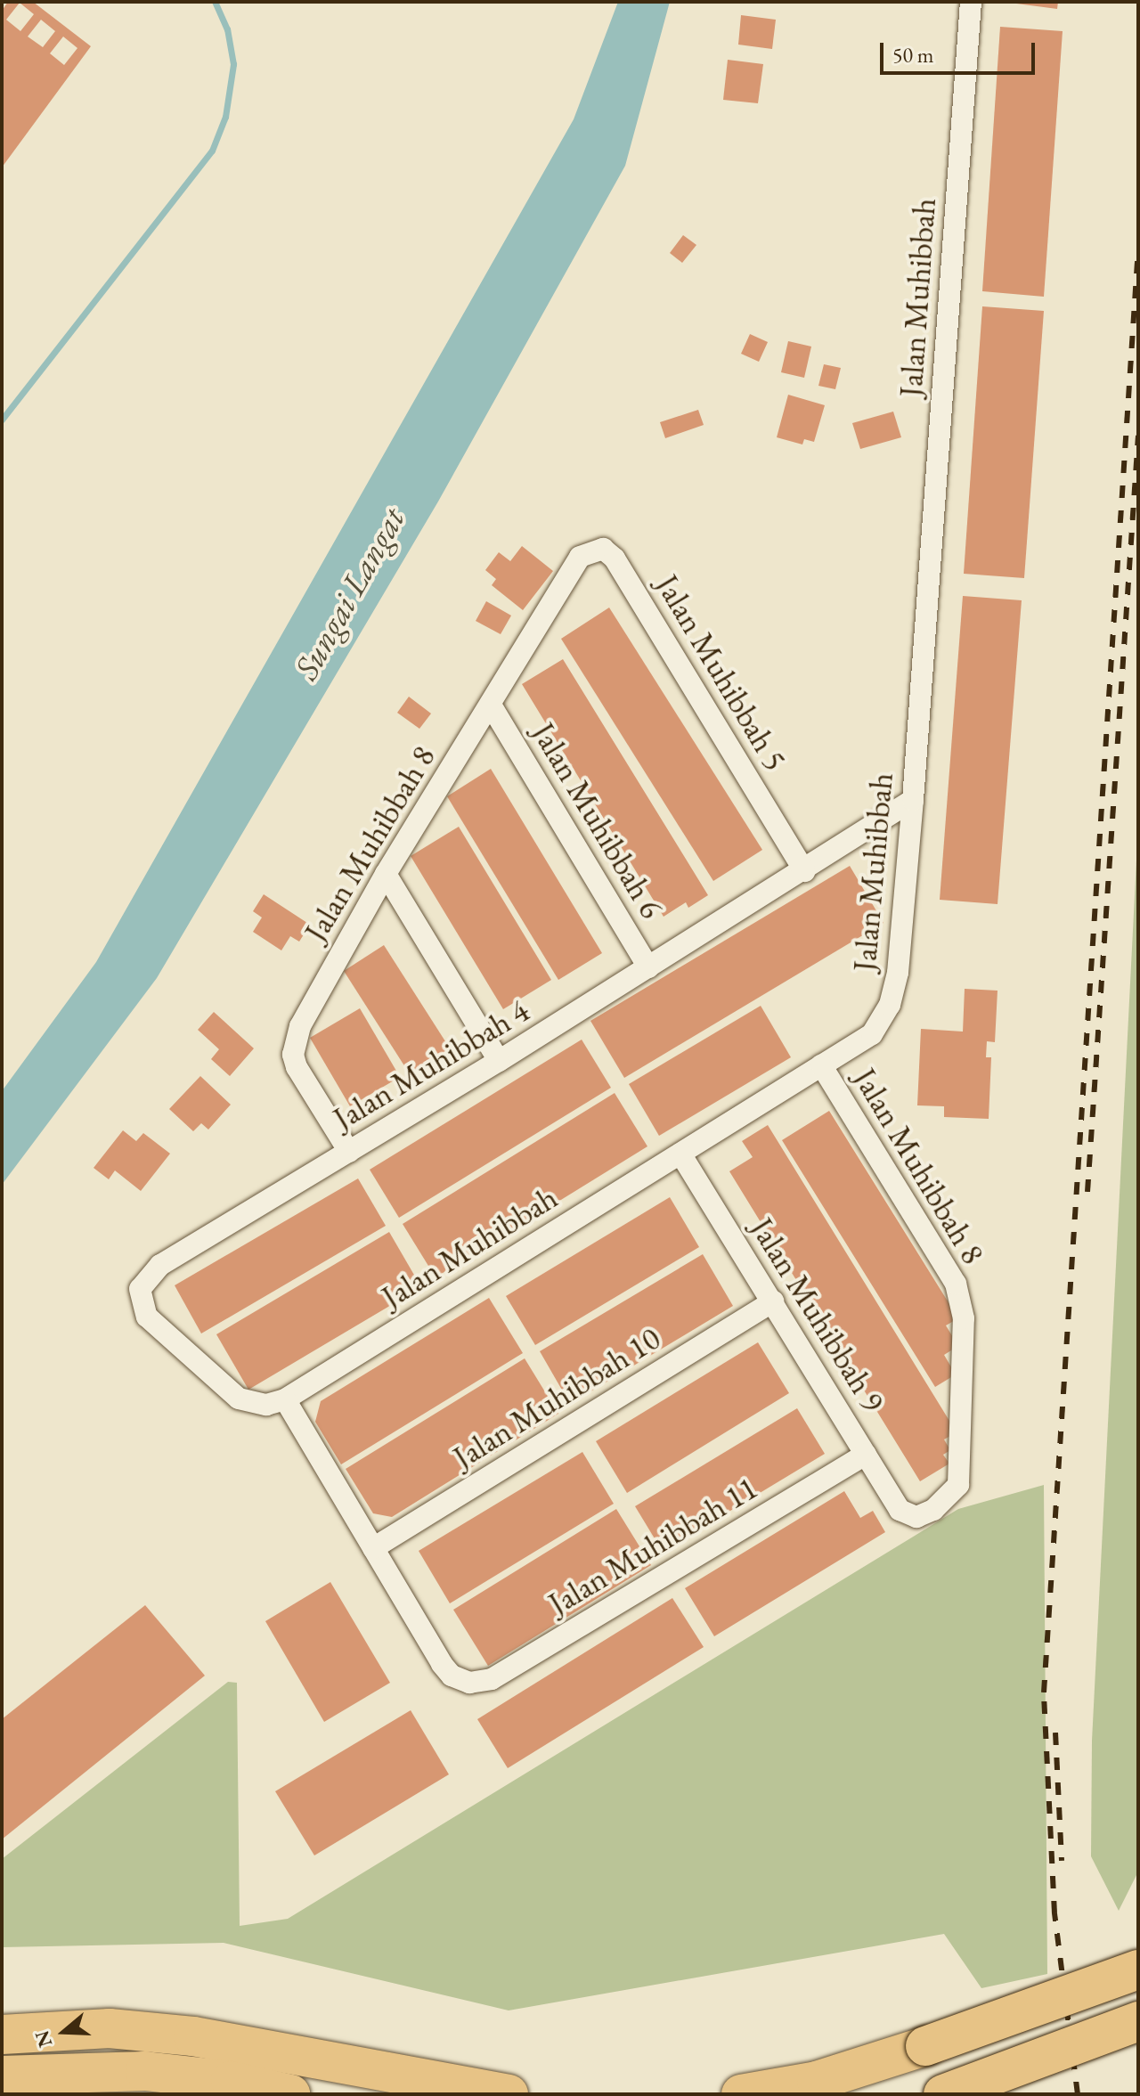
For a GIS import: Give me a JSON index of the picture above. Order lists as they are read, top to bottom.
{
  "streets": {
    "street": [
      "Jalan Muhibbah",
      "Jalan Muhibbah 5",
      "Jalan Muhibbah 6",
      "Jalan Muhibbah 8",
      "Jalan Muhibbah 4",
      "Jalan Muhibbah 9",
      "Jalan Muhibbah 10",
      "Jalan Muhibbah 11"
    ]
  },
  "crossings": [
    ["Jalan Muhibbah", "Jalan Muhibbah 8"],
    ["Jalan Muhibbah", "Jalan Muhibbah 4"],
    ["Jalan Muhibbah", "Jalan Muhibbah 9"],
    ["Jalan Muhibbah 5", "Jalan Muhibbah 8"],
    ["Jalan Muhibbah 5", "Jalan Muhibbah 4"],
    ["Jalan Muhibbah 6", "Jalan Muhibbah 8"],
    ["Jalan Muhibbah 6", "Jalan Muhibbah 4"],
    ["Jalan Muhibbah 8", "Jalan Muhibbah 4"],
    ["Jalan Muhibbah 8", "Jalan Muhibbah 9"],
    ["Jalan Muhibbah 9", "Jalan Muhibbah 10"],
    ["Jalan Muhibbah 9", "Jalan Muhibbah 11"],
    ["Jalan Muhibbah 10", "Jalan Muhibbah 11"]
  ],
  "water": ["Sungai Langat"],
  "scale_bar": "50 m",
  "north": "left"
}
